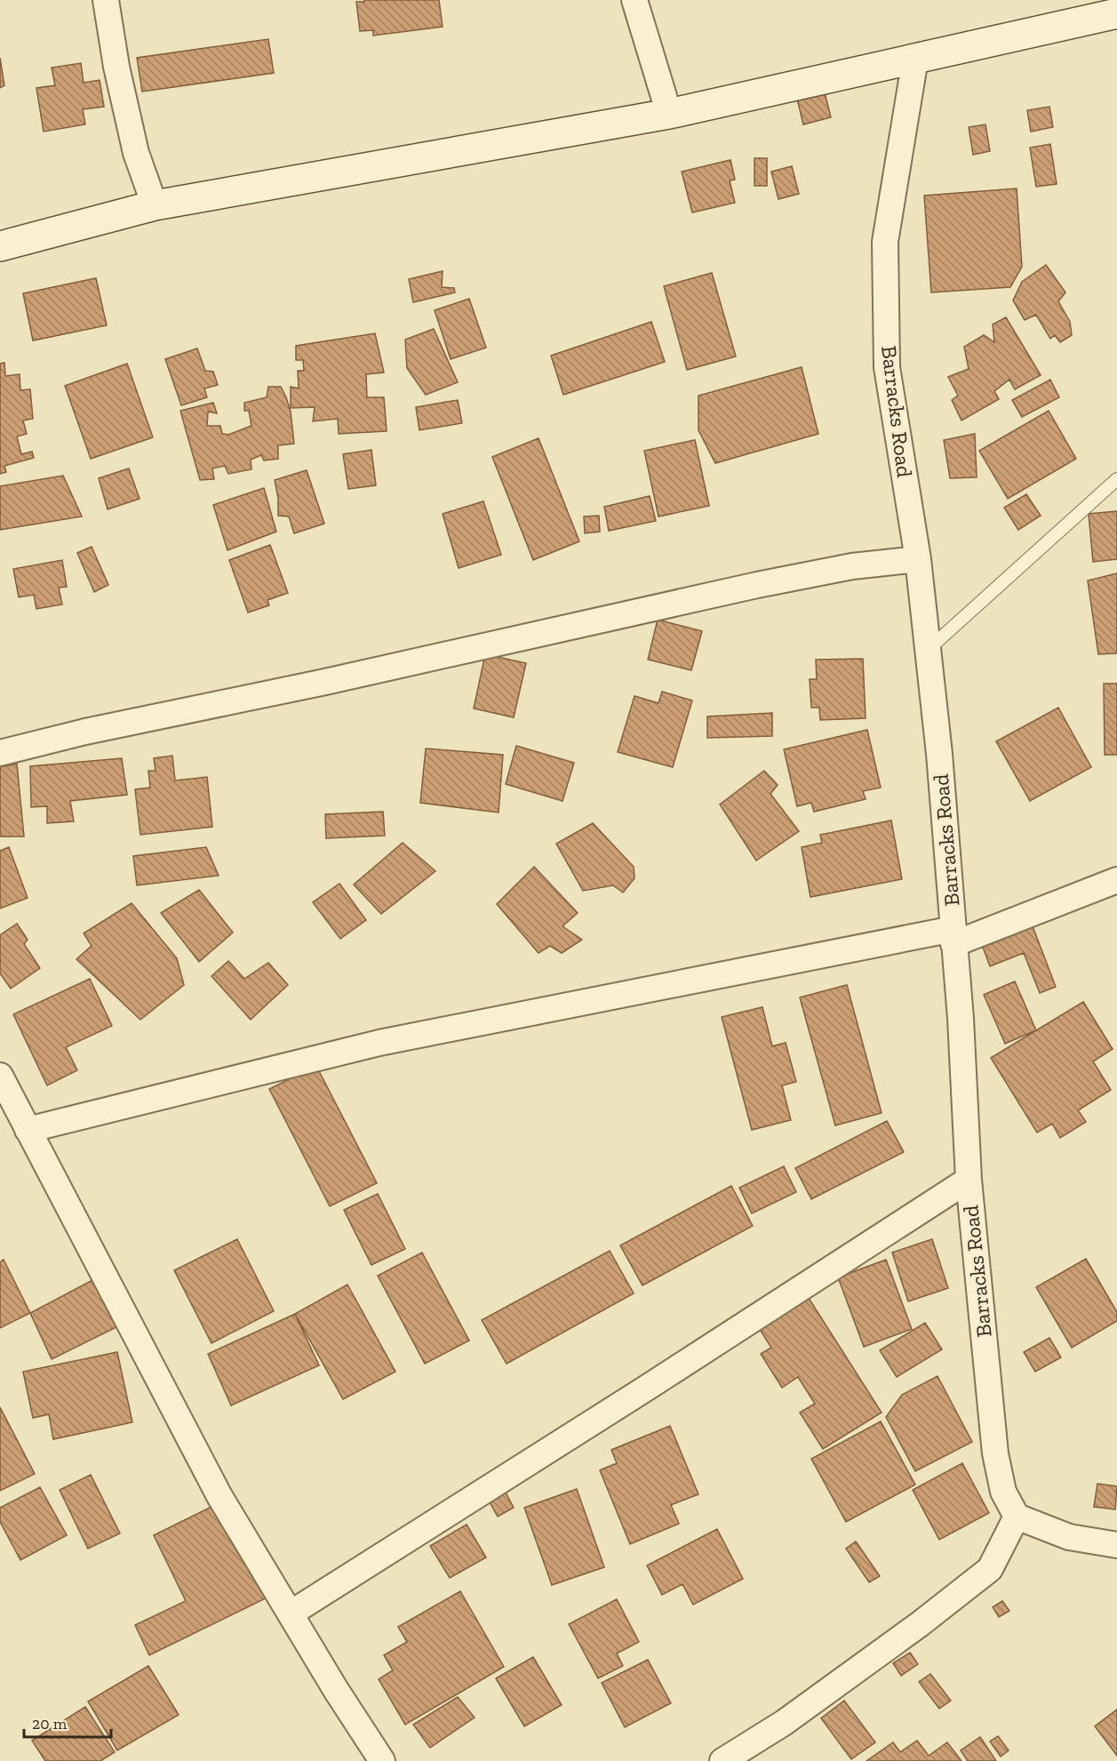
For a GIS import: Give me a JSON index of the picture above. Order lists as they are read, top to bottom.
{
  "streets": {
    "street": ["Barracks Road"]
  },
  "scale_bar": "20 m"
}
